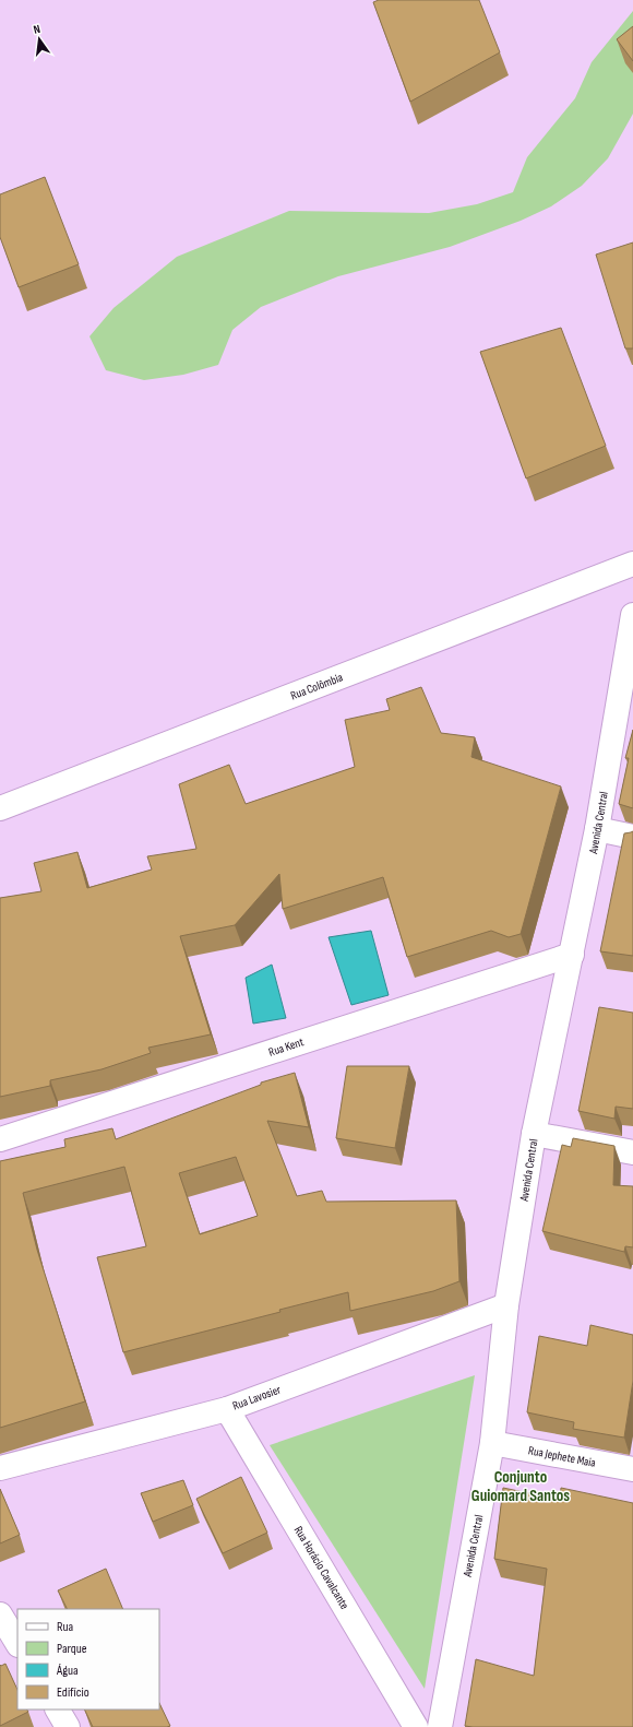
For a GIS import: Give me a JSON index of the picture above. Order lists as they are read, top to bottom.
{
  "streets": {
    "street": [
      "Rua Colômbia",
      "Avenida Central",
      "Rua Kent",
      "Rua Lavosier",
      "Rua Jephete Maia",
      "Rua Horácio Cavalcante"
    ]
  },
  "crossings": [
    ["Avenida Central", "Rua Kent"],
    ["Avenida Central", "Rua Lavosier"],
    ["Avenida Central", "Rua Jephete Maia"],
    ["Rua Lavosier", "Rua Horácio Cavalcante"]
  ],
  "districts": ["Conjunto Guiomard Santos"],
  "legend": [
    "Rua",
    "Parque",
    "Água",
    "Edifício"
  ],
  "north": "top"
}
